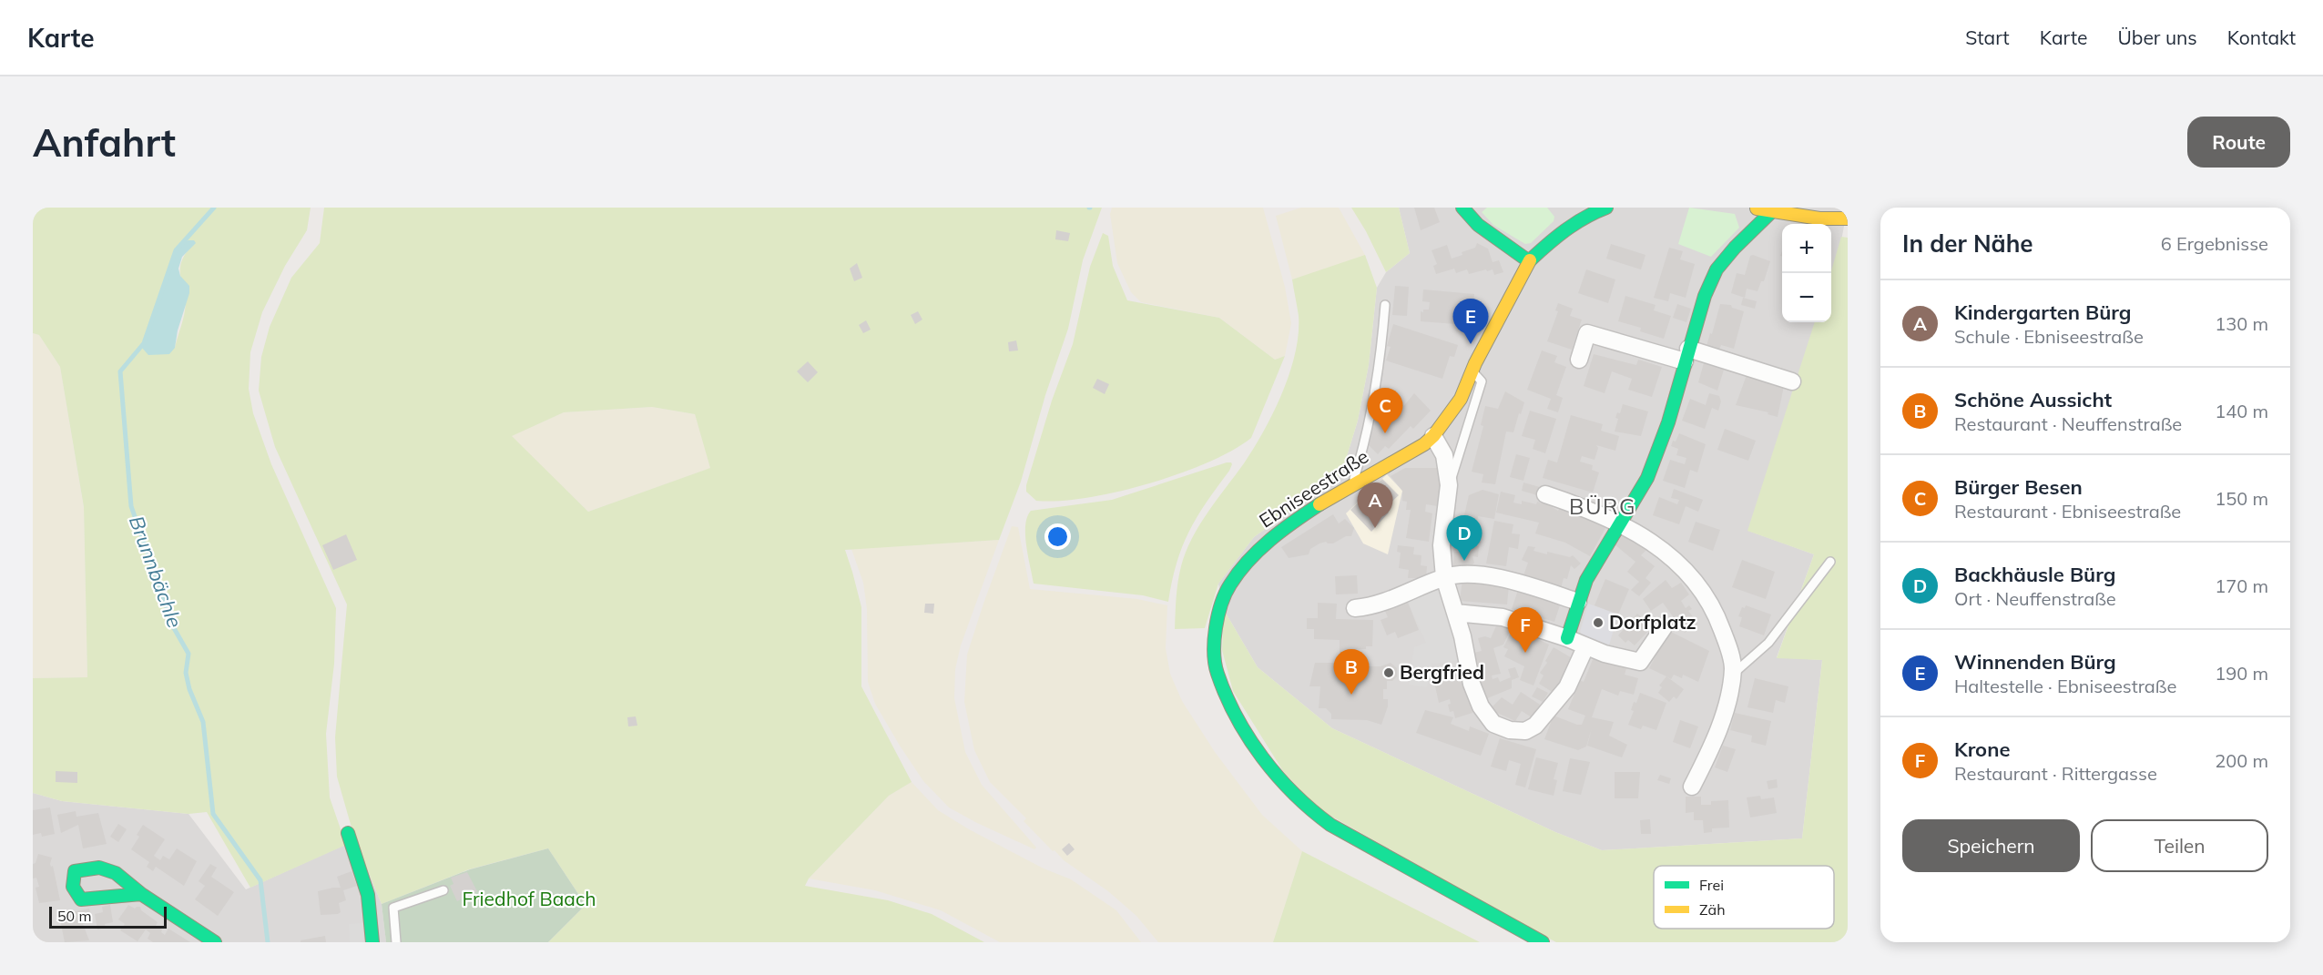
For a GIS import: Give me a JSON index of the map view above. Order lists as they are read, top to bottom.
{
  "streets": {
    "street": ["Ebniseestraße"]
  },
  "districts": ["BÜRG"],
  "water": ["Brunnbächle"],
  "parks": ["Friedhof Baach"],
  "places": ["Dorfplatz", "Bergfried"],
  "legend": ["Frei", "Zäh"],
  "scale_bar": "50 m",
  "page": {
    "header": "Karte",
    "nav": [
      "Start",
      "Karte",
      "Über uns",
      "Kontakt"
    ],
    "buttons": [
      "Route",
      ["Speichern", "Teilen"]
    ],
    "title": "Anfahrt",
    "heading": ["In der Nähe", "6 Ergebnisse"],
    "map_buttons": ["+", "−"],
    "list": [
      {
        "mark": "A",
        "name": "Kindergarten Bürg",
        "note": "Schule · Ebniseestraße",
        "value": "130 m"
      },
      {
        "mark": "B",
        "name": "Schöne Aussicht",
        "note": "Restaurant · Neuffenstraße",
        "value": "140 m"
      },
      {
        "mark": "C",
        "name": "Bürger Besen",
        "note": "Restaurant · Ebniseestraße",
        "value": "150 m"
      },
      {
        "mark": "D",
        "name": "Backhäusle Bürg",
        "note": "Ort · Neuffenstraße",
        "value": "170 m"
      },
      {
        "mark": "E",
        "name": "Winnenden Bürg",
        "note": "Haltestelle · Ebniseestraße",
        "value": "190 m"
      },
      {
        "mark": "F",
        "name": "Krone",
        "note": "Restaurant · Rittergasse",
        "value": "200 m"
      }
    ],
    "pins": [
      "E",
      "C",
      "A",
      "D",
      "F",
      "B"
    ],
    "scale": "50 m"
  }
}
